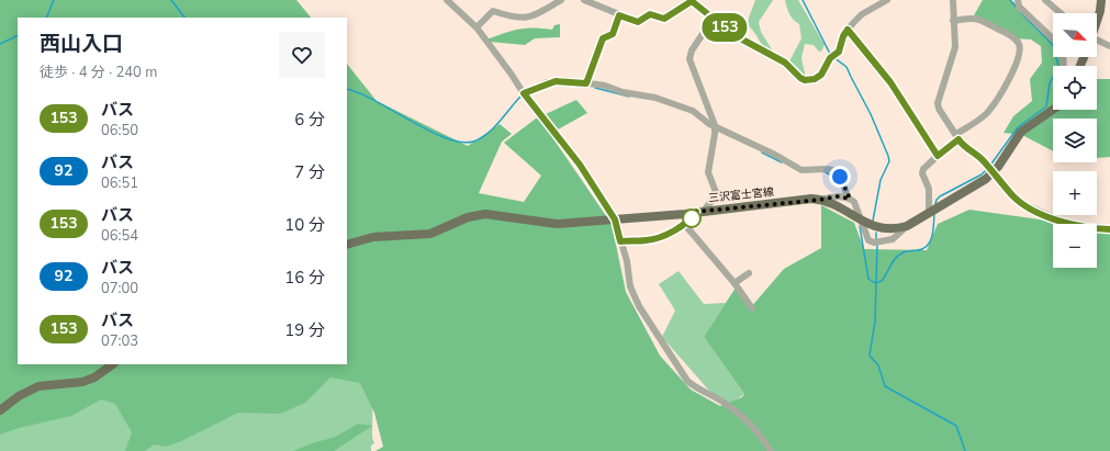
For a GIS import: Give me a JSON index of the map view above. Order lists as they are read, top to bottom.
{
  "streets": {
    "main road": ["三沢富士宮線"]
  },
  "lines": ["bus line 153"],
  "north": "bottom right",
  "page": {
    "on_map": "153",
    "map_buttons": ["+", "−"],
    "heading": ["西山入口", "徒歩 · 4 分 · 240 m"],
    "list": [
      {
        "mark": "153",
        "name": "バス",
        "note": "06:50",
        "value": "6 分"
      },
      {
        "mark": "92",
        "name": "バス",
        "note": "06:51",
        "value": "7 分"
      },
      {
        "mark": "153",
        "name": "バス",
        "note": "06:54",
        "value": "10 分"
      },
      {
        "mark": "92",
        "name": "バス",
        "note": "07:00",
        "value": "16 分"
      },
      {
        "mark": "153",
        "name": "バス",
        "note": "07:03",
        "value": "19 分"
      }
    ]
  }
}
